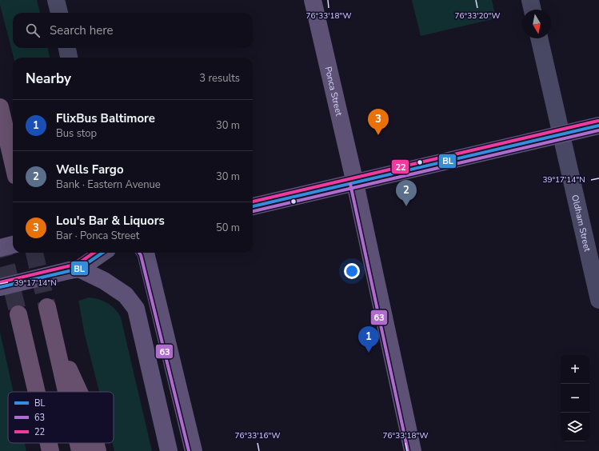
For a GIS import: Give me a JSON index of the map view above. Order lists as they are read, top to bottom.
{
  "streets": {
    "main road": ["Ponca Street"],
    "street": ["Oldham Street"]
  },
  "lines": ["transit line 22", "transit line BL", "transit line 63"],
  "legend": ["BL", "63", "22"],
  "north": "bottom",
  "page": {
    "search": "Search here",
    "heading": ["Nearby", "3 results"],
    "list": [
      {
        "mark": "1",
        "name": "FlixBus Baltimore",
        "note": "Bus stop",
        "value": "30 m"
      },
      {
        "mark": "2",
        "name": "Wells Fargo",
        "note": "Bank · Eastern Avenue",
        "value": "30 m"
      },
      {
        "mark": "3",
        "name": "Lou's Bar & Liquors",
        "note": "Bar · Ponca Street",
        "value": "50 m"
      }
    ],
    "pins": ["3", "2", "1"],
    "map_buttons": ["+", "−"]
  },
  "coordinates": [
    "76°33'18\"W",
    "76°33'20\"W",
    "39°17'14\"N",
    "76°33'16\"W"
  ]
}
